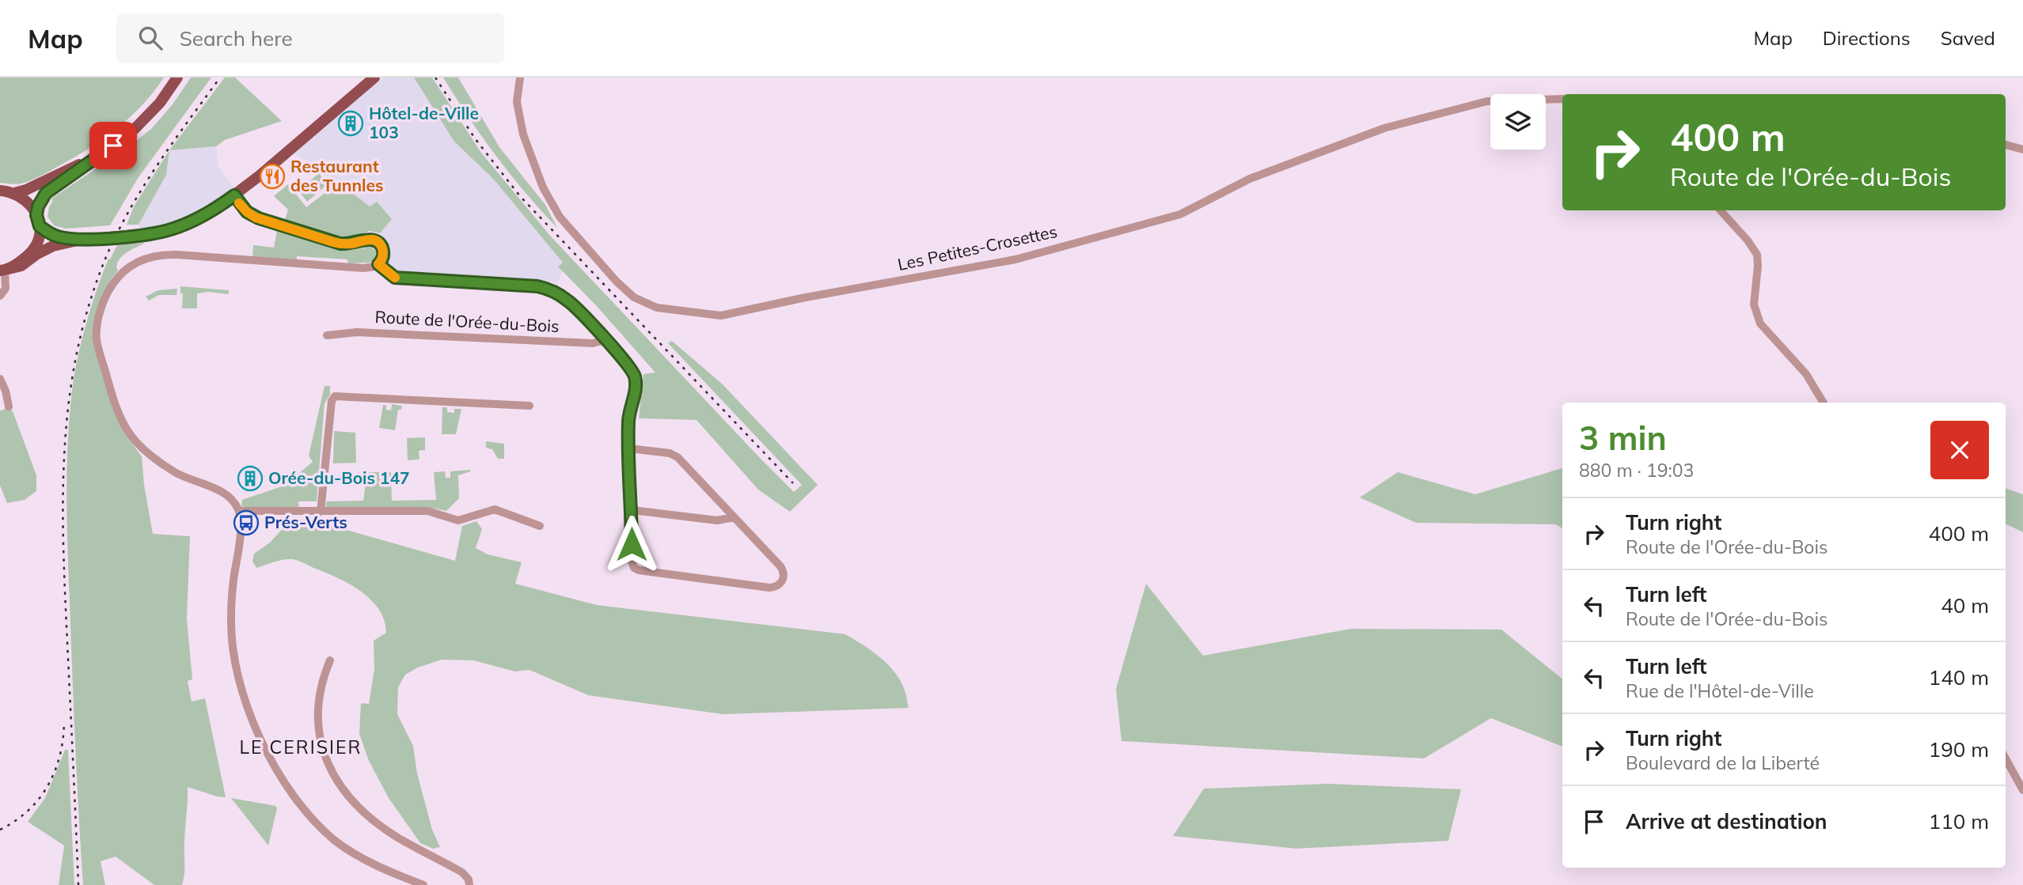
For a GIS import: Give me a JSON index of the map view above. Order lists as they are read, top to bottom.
{
  "streets": {
    "street": ["Les Petites-Crosettes", "Route de l'Orée-du-Bois"]
  },
  "districts": ["LE CERISIER"],
  "places": {
    "building": ["Hôtel-de-Ville 103", "Orée-du-Bois 147"],
    "restaurant": ["Restaurant des Tunnles"],
    "bus stop": ["Prés-Verts"]
  },
  "page": {
    "header": "Map",
    "search": "Search here",
    "nav": ["Map", "Directions", "Saved"],
    "turn": ["400 m", "Route de l'Orée-du-Bois"],
    "heading": ["3 min", "880 m · 19:03"],
    "list": [
      {
        "name": "Turn right",
        "note": "Route de l'Orée-du-Bois",
        "value": "400 m"
      },
      {
        "name": "Turn left",
        "note": "Route de l'Orée-du-Bois",
        "value": "40 m"
      },
      {
        "name": "Turn left",
        "note": "Rue de l'Hôtel-de-Ville",
        "value": "140 m"
      },
      {
        "name": "Turn right",
        "note": "Boulevard de la Liberté",
        "value": "190 m"
      },
      {
        "name": "Arrive at destination",
        "value": "110 m"
      }
    ]
  }
}
